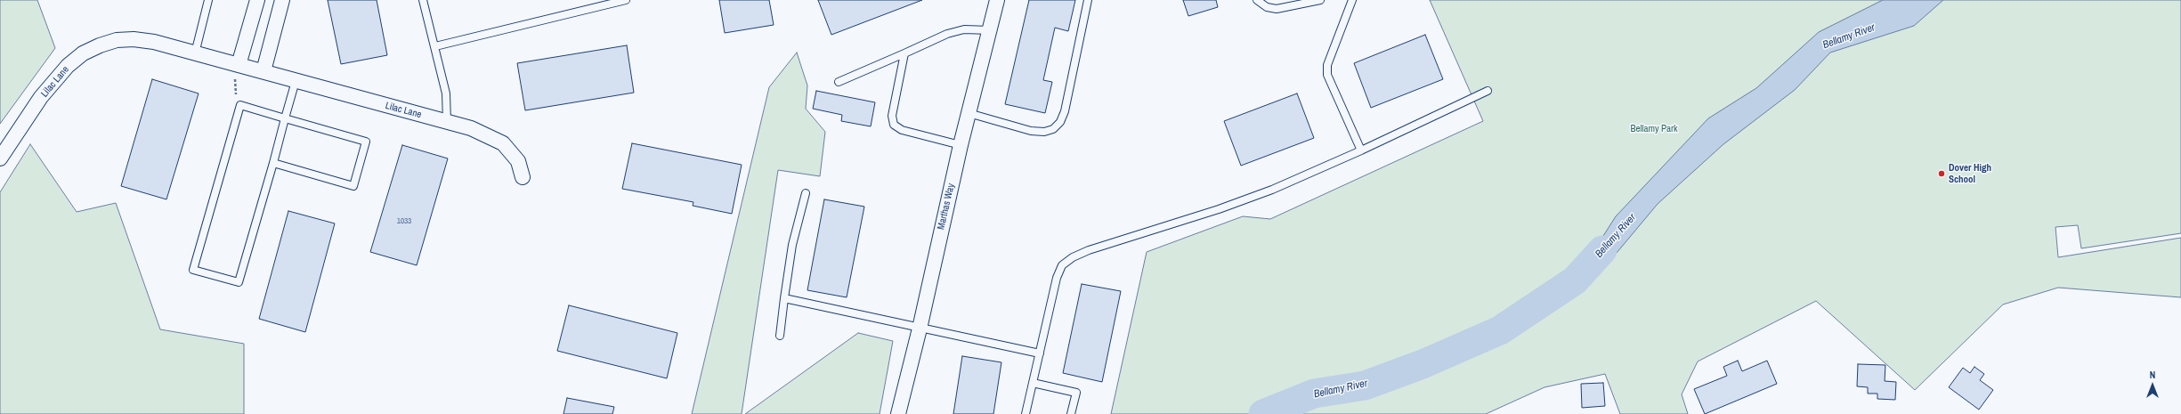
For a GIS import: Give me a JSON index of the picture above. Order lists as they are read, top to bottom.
{
  "streets": {
    "street": ["Lilac Lane", "Marthas Way"]
  },
  "water": ["Bellamy River"],
  "parks": ["Bellamy Park"],
  "places": ["Dover High School"],
  "house_numbers": ["1033"],
  "north": "top"
}
